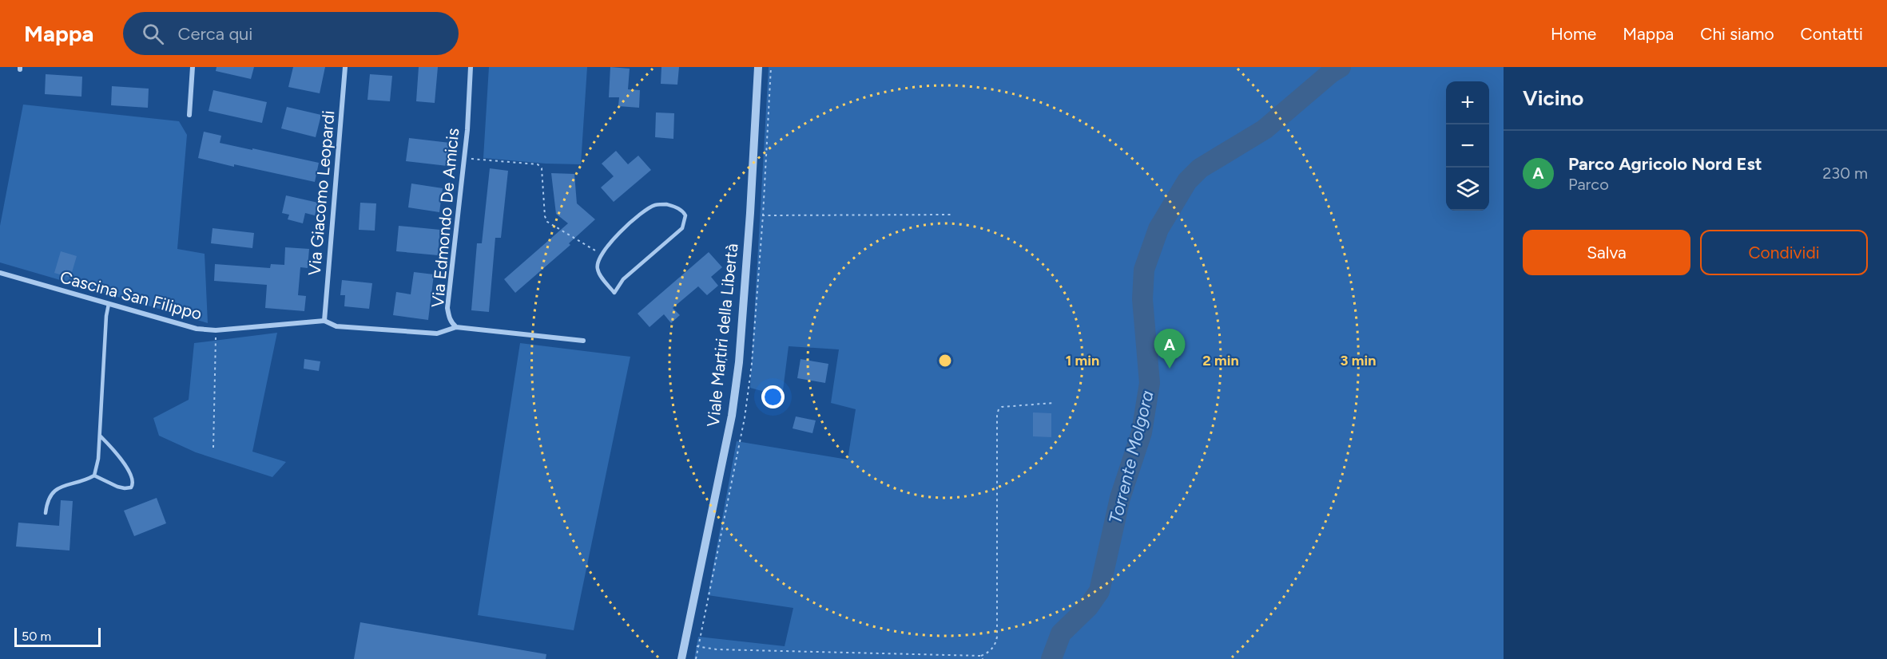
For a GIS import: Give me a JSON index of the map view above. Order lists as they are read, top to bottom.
{
  "streets": {
    "street": [
      "Via Giacomo Leopardi",
      "Via Edmondo De Amicis",
      "Cascina San Filippo",
      "Viale Martiri della Libertà"
    ]
  },
  "crossings": [
    ["Via Giacomo Leopardi", "Cascina San Filippo"],
    ["Via Edmondo De Amicis", "Cascina San Filippo"]
  ],
  "water": ["Torrente Molgora"],
  "scale_bar": "50 m",
  "page": {
    "header": "Mappa",
    "search": "Cerca qui",
    "nav": [
      "Home",
      "Mappa",
      "Chi siamo",
      "Contatti"
    ],
    "heading": "Vicino",
    "map_buttons": ["+", "−"],
    "list": [
      {
        "mark": "A",
        "name": "Parco Agricolo Nord Est",
        "note": "Parco",
        "value": "230 m"
      }
    ],
    "buttons": ["Salva", "Condividi"],
    "pins": "A",
    "scale": "50 m"
  },
  "rings": ["1 min", "2 min", "3 min"]
}
